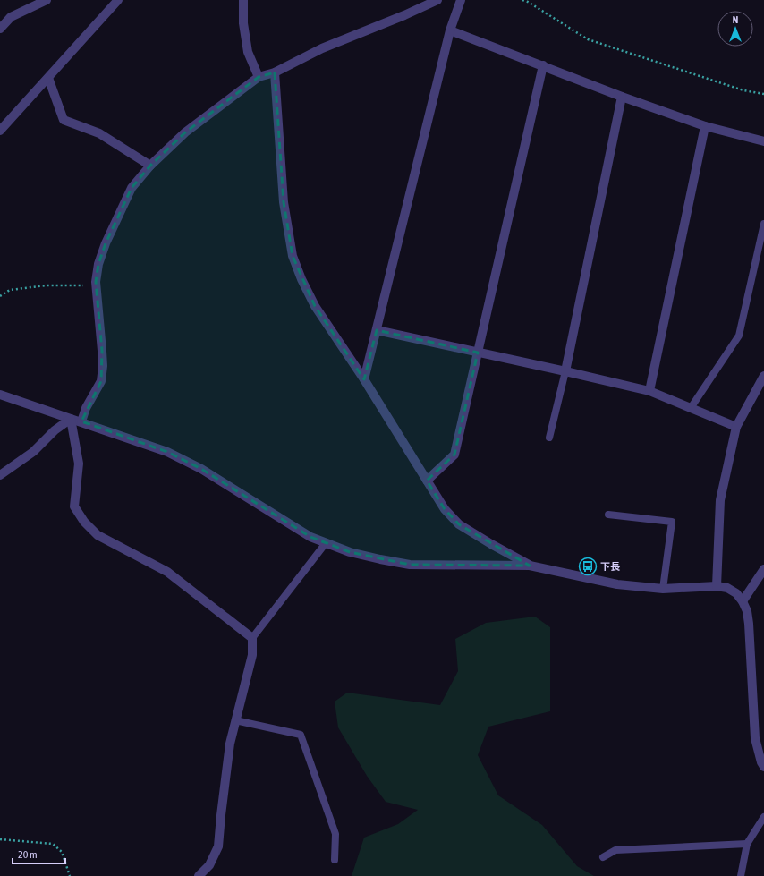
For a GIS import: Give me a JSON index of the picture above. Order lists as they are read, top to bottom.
{
  "places": {
    "bus stop": ["下長"]
  },
  "scale_bar": "20 m",
  "north": "top"
}
